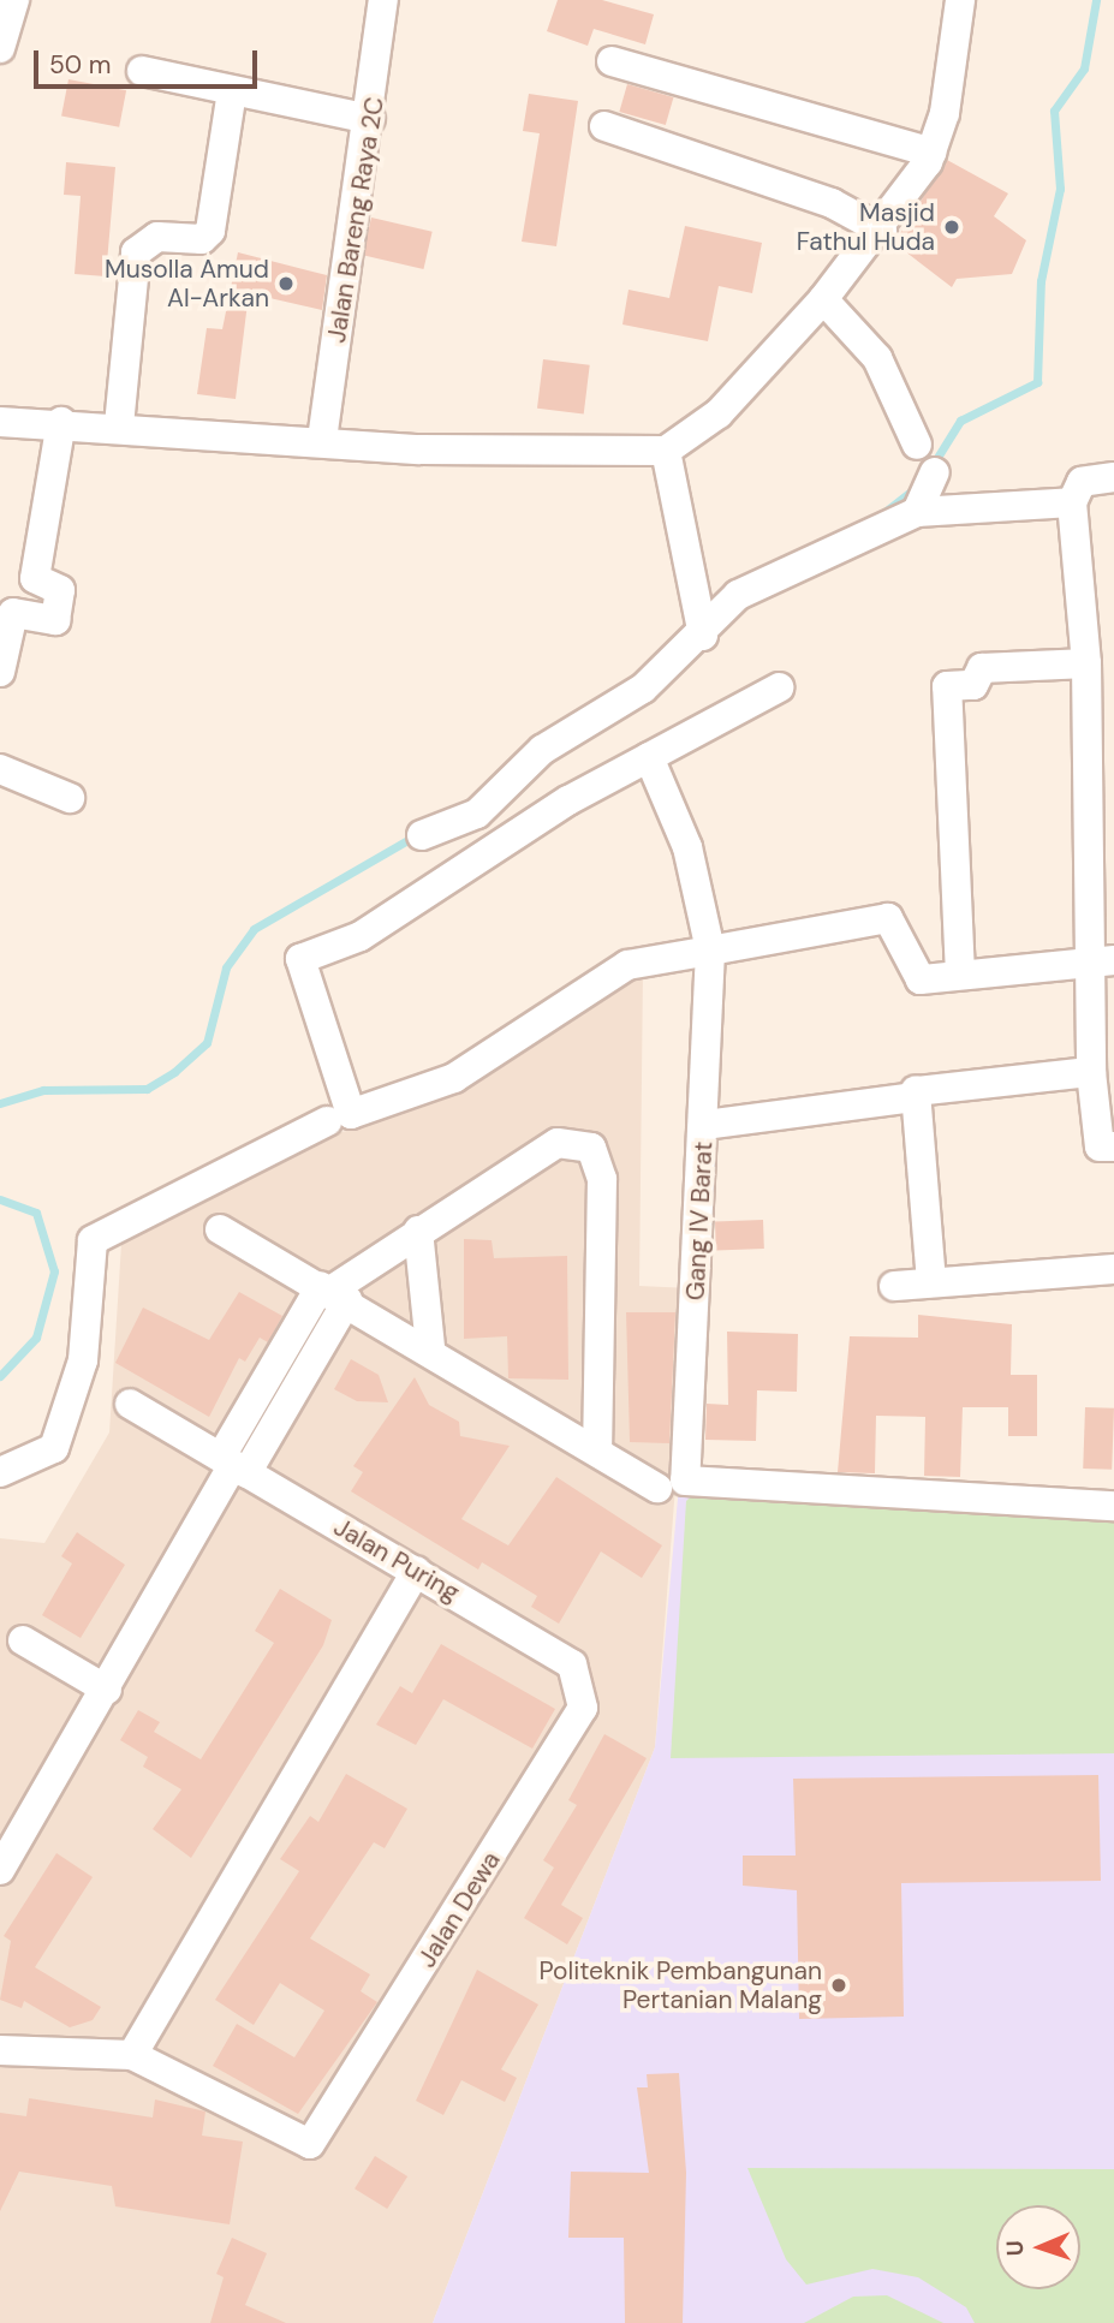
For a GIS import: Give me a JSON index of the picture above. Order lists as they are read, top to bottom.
{
  "streets": {
    "street": [
      "Jalan Bareng Raya 2C",
      "Gang IV Barat",
      "Jalan Puring",
      "Jalan Dewa"
    ]
  },
  "crossings": [
    ["Jalan Puring", "Jalan Dewa"]
  ],
  "places": ["Masjid Fathul Huda", "Musolla Amud Al-Arkan", "Politeknik Pembangunan Pertanian Malang"],
  "scale_bar": "50 m",
  "north": "left"
}
